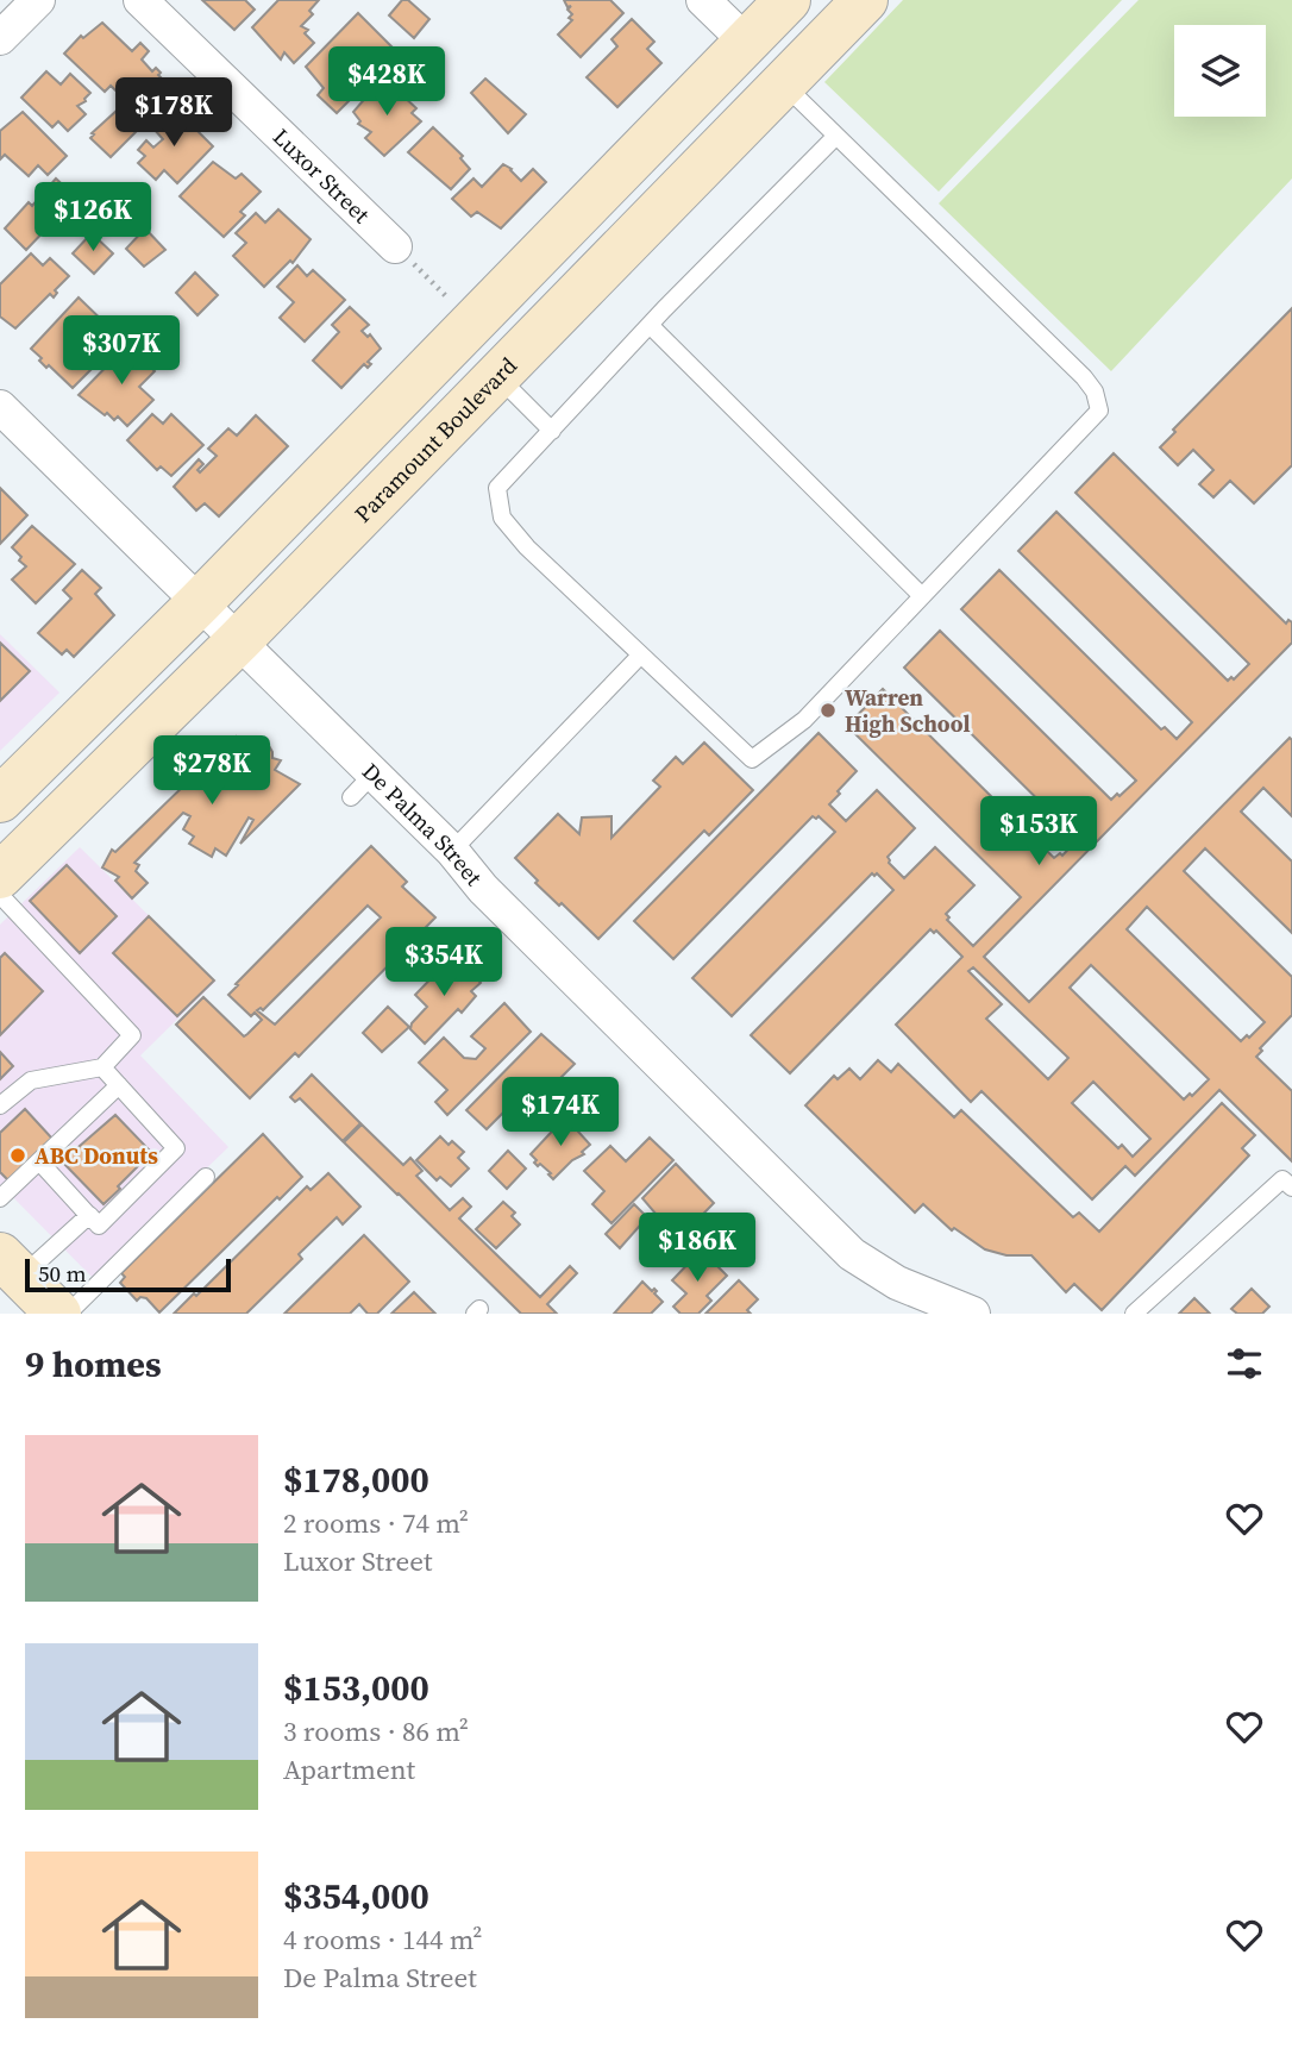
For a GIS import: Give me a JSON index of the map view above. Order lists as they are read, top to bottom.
{
  "streets": {
    "main road": ["Paramount Boulevard"],
    "street": ["Luxor Street", "De Palma Street"]
  },
  "crossings": [
    ["Paramount Boulevard", "De Palma Street"]
  ],
  "places": ["Warren High School", "ABC Donuts"],
  "scale_bar": "50 m",
  "page": {
    "price": [
      "$428K",
      "$178K",
      "$126K",
      "$307K",
      "$278K",
      "$153K",
      "$354K",
      "$174K",
      "$186K"
    ],
    "scale": "50 m",
    "heading": "9 homes",
    "list": [
      {
        "name": "$178,000",
        "note": "2 rooms · 74 m² · Luxor Street"
      },
      {
        "name": "$153,000",
        "note": "3 rooms · 86 m² · Apartment"
      },
      {
        "name": "$354,000",
        "note": "4 rooms · 144 m² · De Palma Street"
      }
    ]
  }
}
